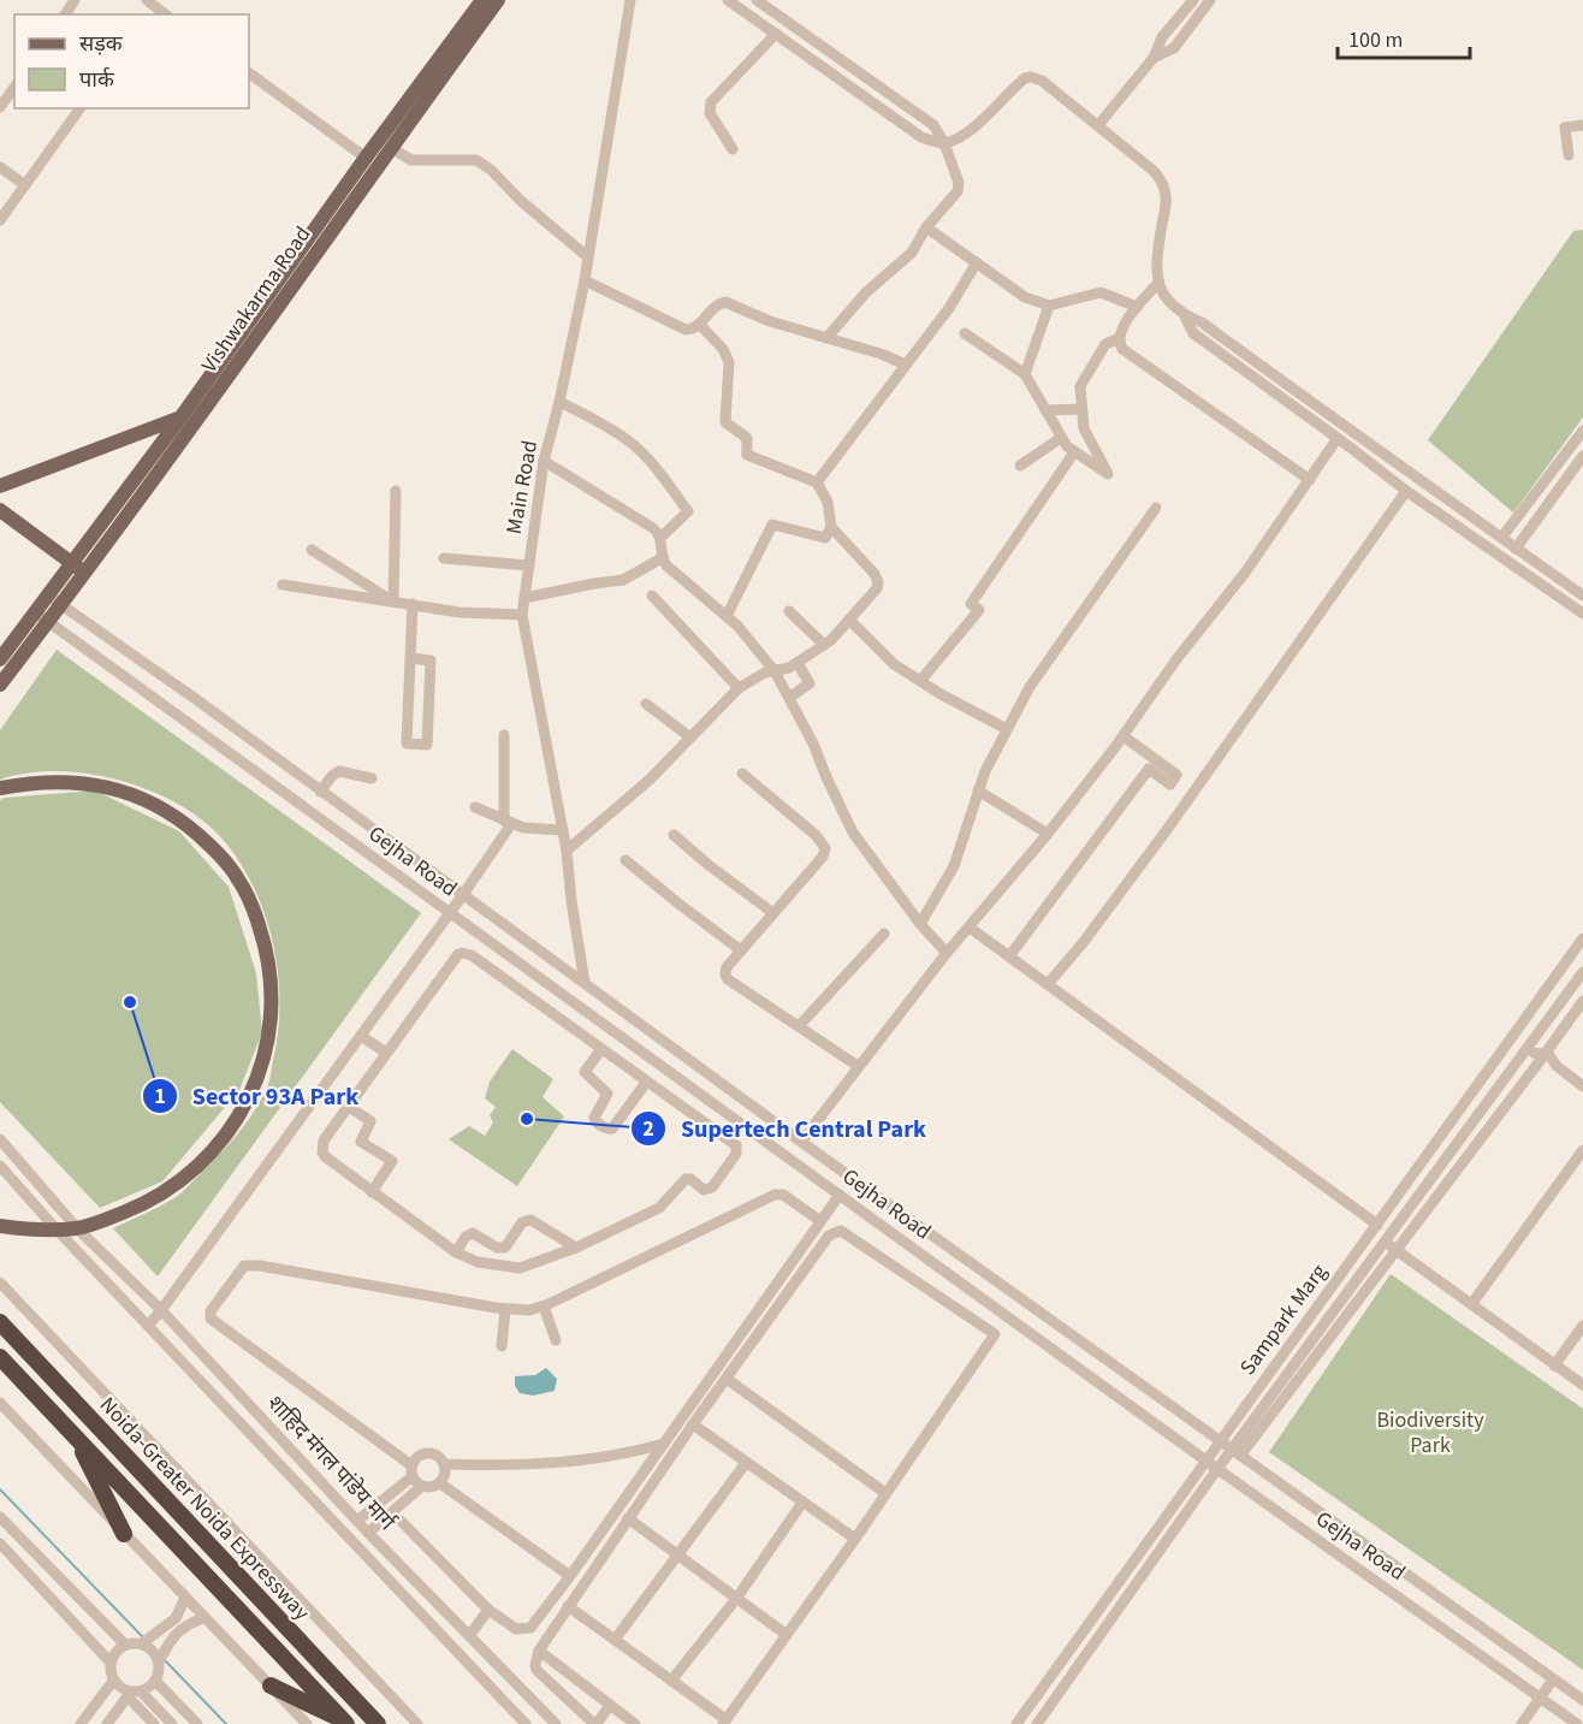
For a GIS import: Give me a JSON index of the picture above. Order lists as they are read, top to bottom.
{
  "streets": {
    "highway": ["Noida-Greater Noida Expressway"],
    "main road": ["Vishwakarma Road"],
    "street": [
      "Main Road",
      "Gejha Road",
      "Sampark Marg",
      "शाहिद मंगल पांडेय मार्ग"
    ]
  },
  "crossings": [
    ["Vishwakarma Road", "Gejha Road"],
    ["Main Road", "Gejha Road"],
    ["Gejha Road", "Sampark Marg"]
  ],
  "parks": ["Biodiversity Park"],
  "places": ["Sector 93A Park", "Supertech Central Park"],
  "legend": ["सड़क", "पार्क"],
  "scale_bar": "100 m"
}
